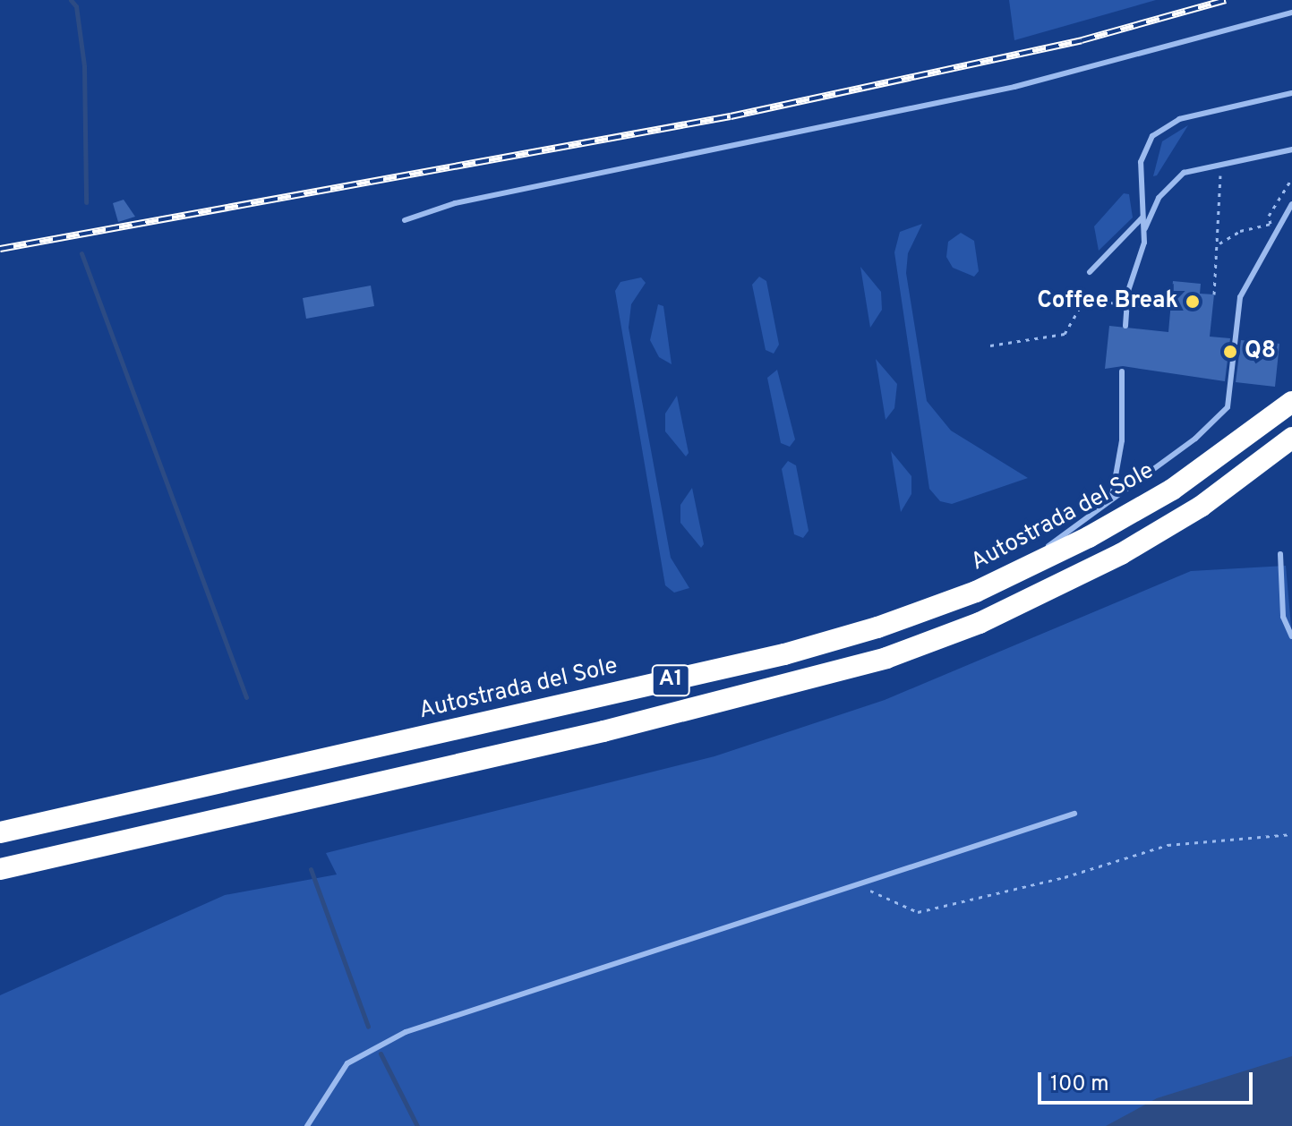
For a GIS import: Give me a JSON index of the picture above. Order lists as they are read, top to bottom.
{
  "streets": {
    "highway": ["Autostrada del Sole", "A1"]
  },
  "places": ["Coffee Break", "Q8"],
  "scale_bar": "100 m"
}
